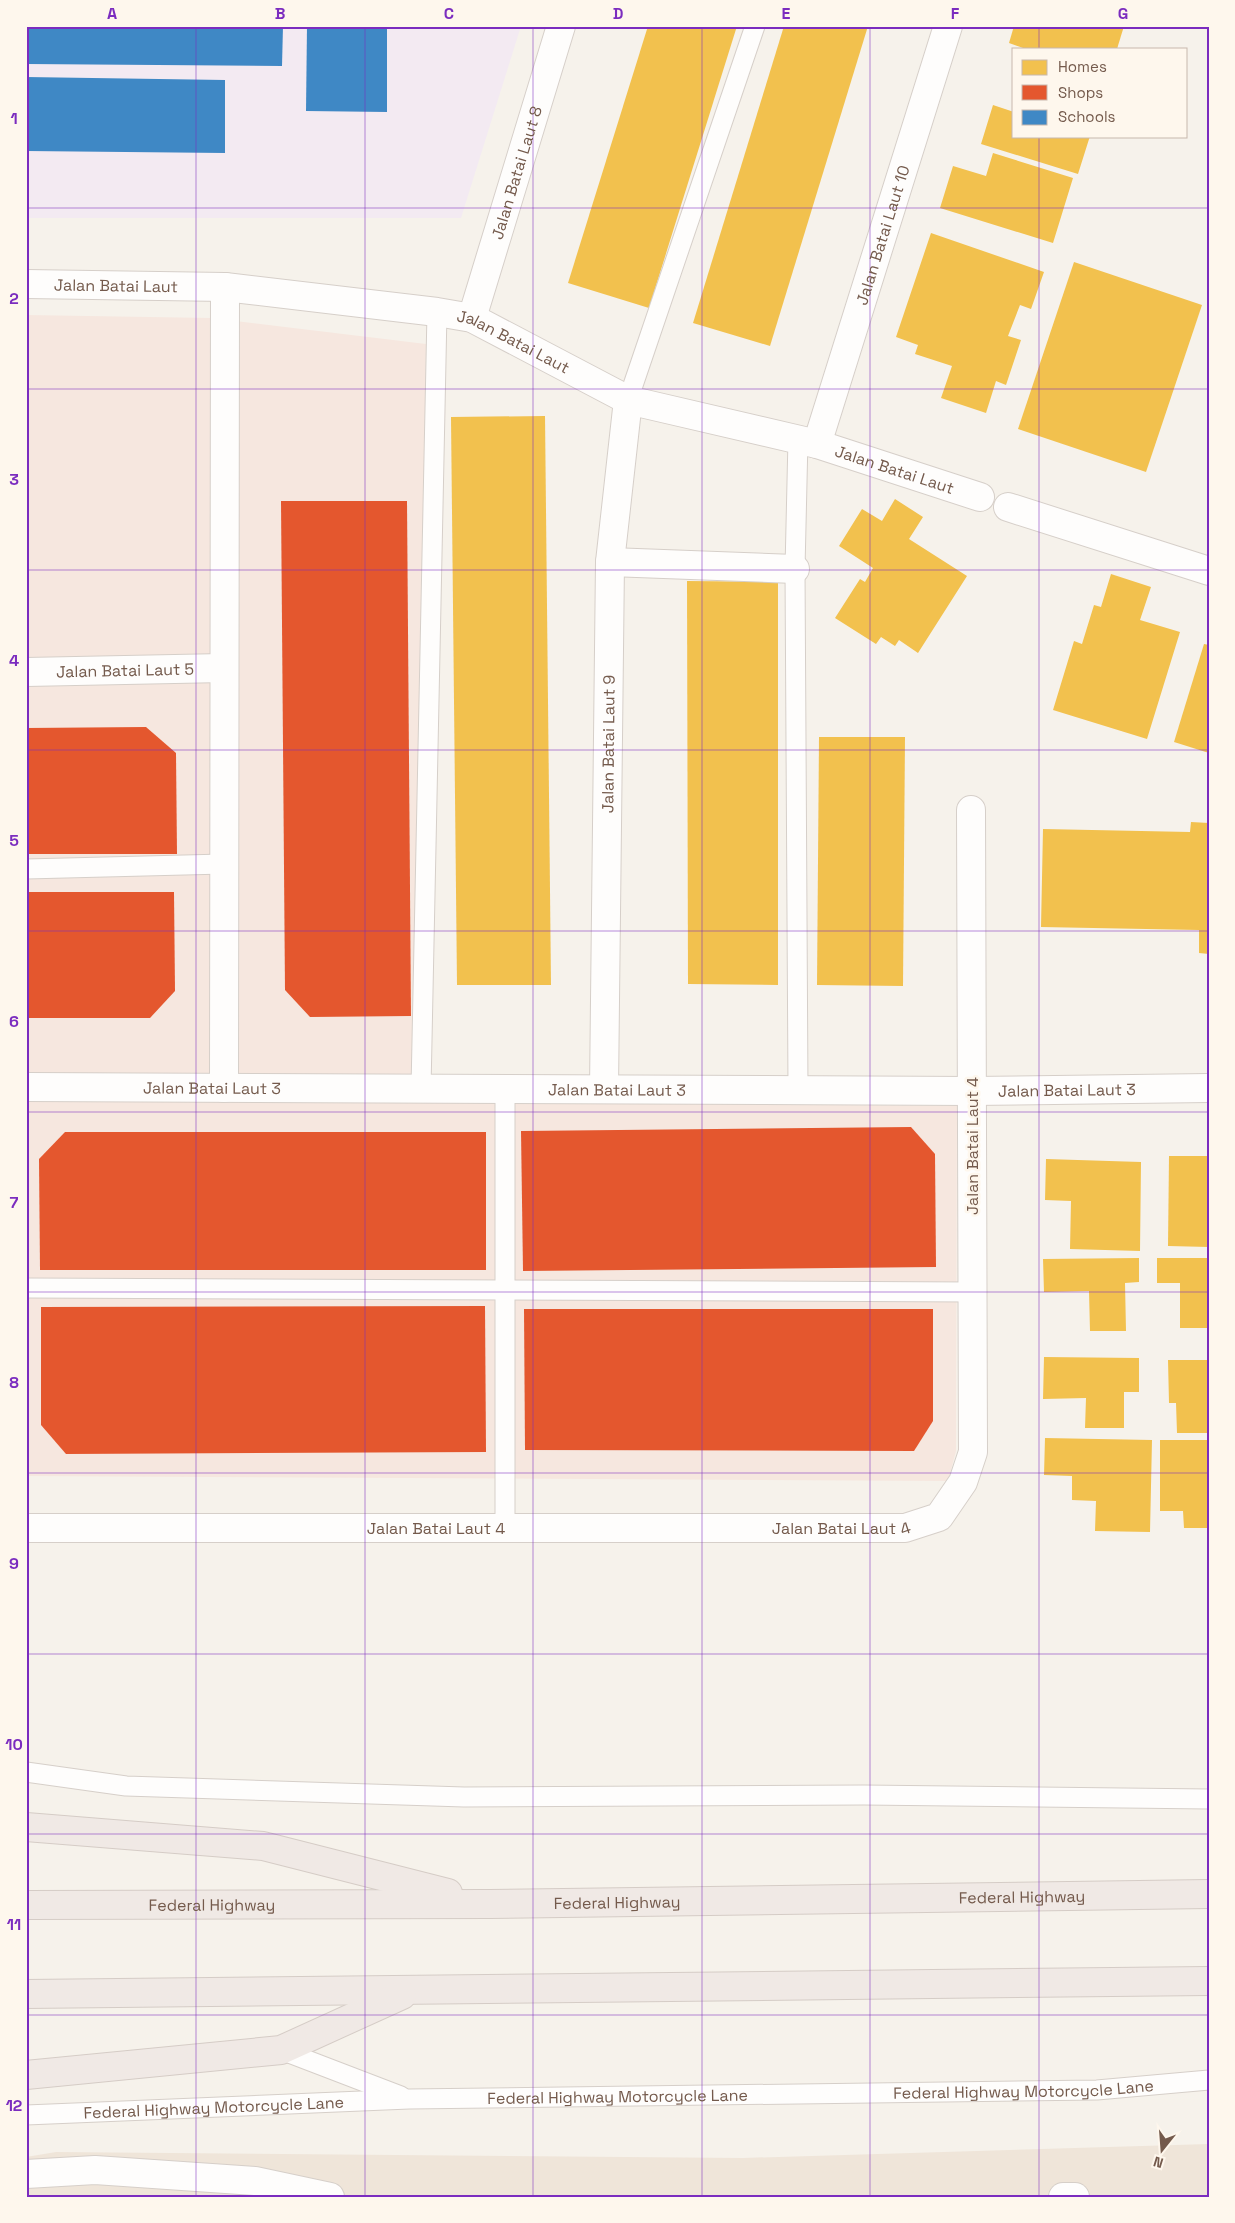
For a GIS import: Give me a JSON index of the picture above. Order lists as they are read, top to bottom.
{
  "streets": {
    "highway": ["Federal Highway"],
    "street": [
      "Jalan Batai Laut 8",
      "Jalan Batai Laut 10",
      "Jalan Batai Laut",
      "Jalan Batai Laut 5",
      "Jalan Batai Laut 9",
      "Jalan Batai Laut 3",
      "Jalan Batai Laut 4"
    ],
    "lane": ["Federal Highway Motorcycle Lane"]
  },
  "crossings": [
    ["Jalan Batai Laut 8", "Jalan Batai Laut"],
    ["Jalan Batai Laut 10", "Jalan Batai Laut"],
    ["Jalan Batai Laut", "Jalan Batai Laut 9"],
    ["Jalan Batai Laut 9", "Jalan Batai Laut 3"],
    ["Jalan Batai Laut 3", "Jalan Batai Laut 4"]
  ],
  "legend": ["Homes", "Shops", "Schools"],
  "north": "bottom",
  "grid": {
    "columns": [
      "A",
      "B",
      "C",
      "D",
      "E",
      "F",
      "G"
    ],
    "rows": [
      "1",
      "2",
      "3",
      "4",
      "5",
      "6",
      "7",
      "8",
      "9",
      "10",
      "11",
      "12"
    ]
  }
}
